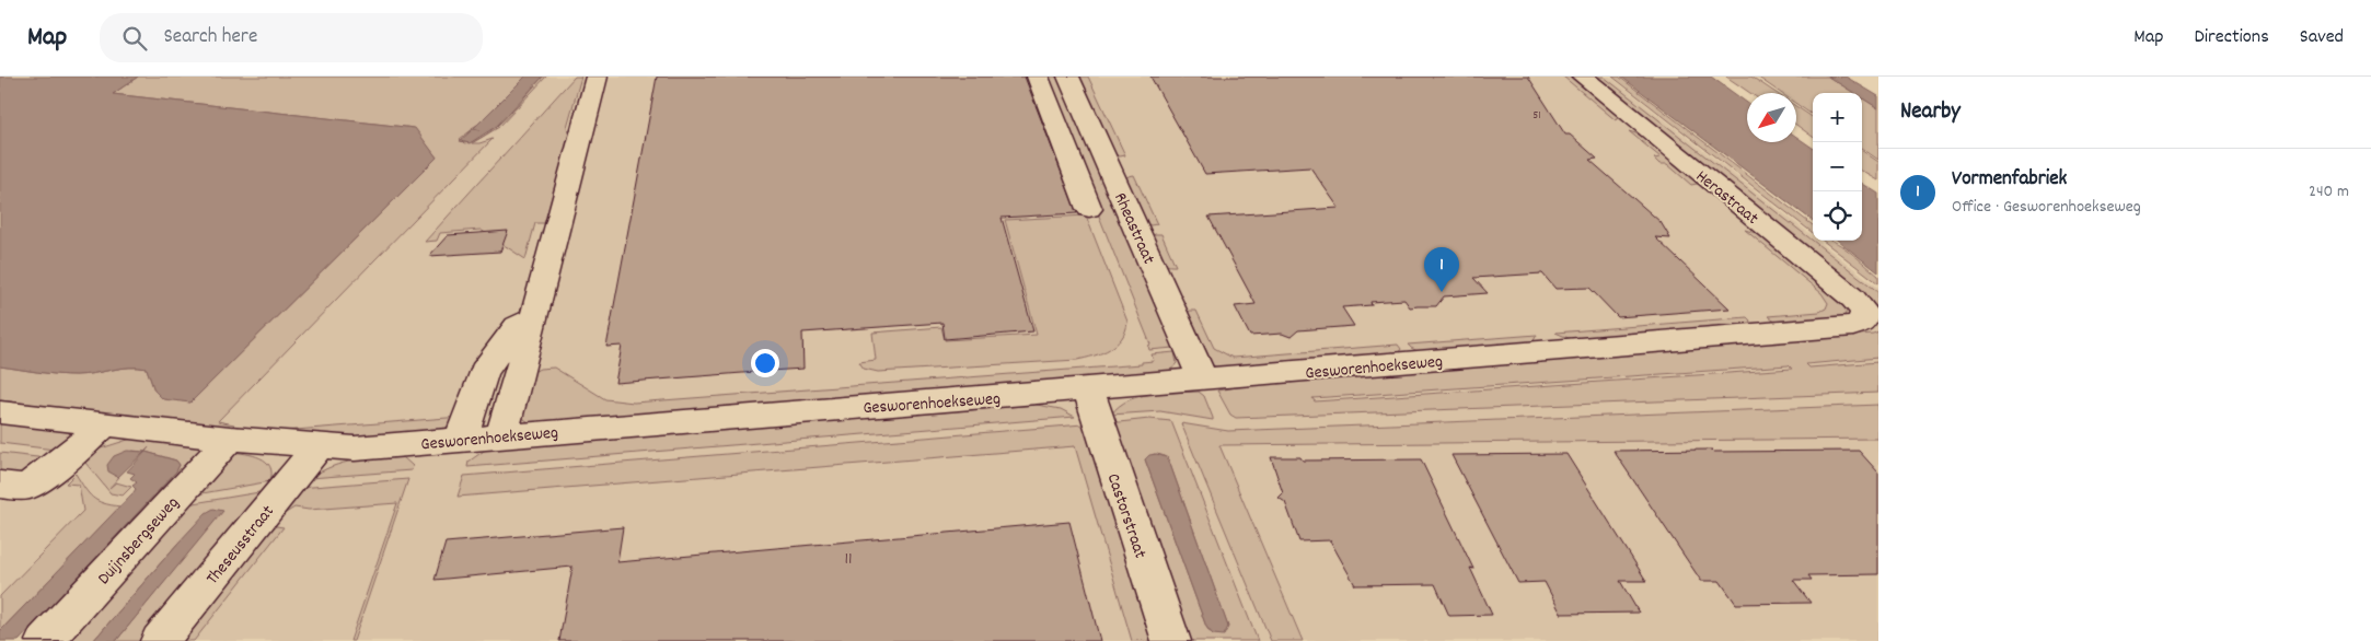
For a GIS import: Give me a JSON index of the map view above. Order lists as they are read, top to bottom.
{
  "streets": {
    "street": [
      "Herastraat",
      "Rheastraat",
      "Gesworenhoekseweg",
      "Castorstraat",
      "Duijnsbergseweg",
      "Theseusstraat"
    ]
  },
  "crossings": [
    ["Herastraat", "Gesworenhoekseweg"],
    ["Rheastraat", "Gesworenhoekseweg"],
    ["Gesworenhoekseweg", "Castorstraat"],
    ["Gesworenhoekseweg", "Duijnsbergseweg"],
    ["Gesworenhoekseweg", "Theseusstraat"]
  ],
  "house_numbers": ["51", "11"],
  "north": "bottom left",
  "page": {
    "header": "Map",
    "search": "Search here",
    "nav": ["Map", "Directions", "Saved"],
    "heading": "Nearby",
    "map_buttons": ["+", "−"],
    "list": [
      {
        "mark": "1",
        "name": "Vormenfabriek",
        "note": "Office · Gesworenhoekseweg",
        "value": "240 m"
      }
    ],
    "pins": "1"
  }
}
